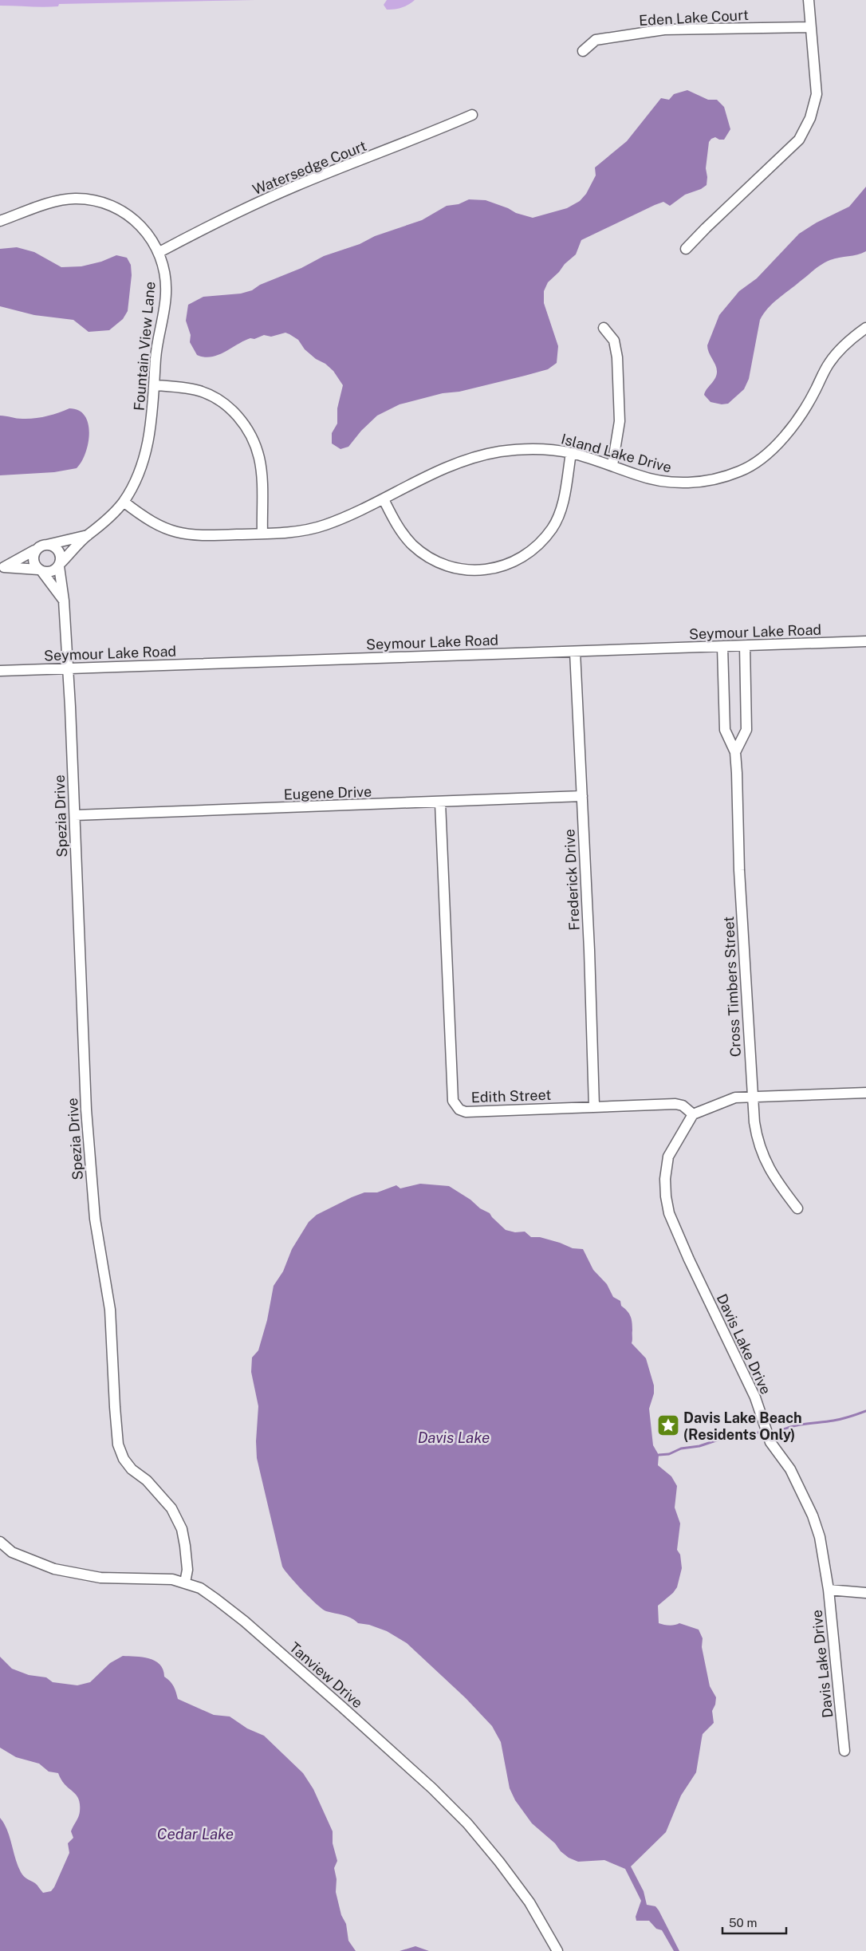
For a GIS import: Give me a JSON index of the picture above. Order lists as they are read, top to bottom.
{
  "streets": {
    "street": [
      "Eden Lake Court",
      "Watersedge Court",
      "Fountain View Lane",
      "Island Lake Drive",
      "Seymour Lake Road",
      "Eugene Drive",
      "Spezia Drive",
      "Frederick Drive",
      "Cross Timbers Street",
      "Edith Street",
      "Davis Lake Drive",
      "Tanview Drive"
    ]
  },
  "crossings": [
    ["Watersedge Court", "Fountain View Lane"],
    ["Fountain View Lane", "Island Lake Drive"],
    ["Seymour Lake Road", "Spezia Drive"],
    ["Seymour Lake Road", "Frederick Drive"],
    ["Seymour Lake Road", "Cross Timbers Street"],
    ["Eugene Drive", "Spezia Drive"],
    ["Eugene Drive", "Frederick Drive"],
    ["Eugene Drive", "Edith Street"],
    ["Spezia Drive", "Tanview Drive"],
    ["Frederick Drive", "Edith Street"],
    ["Edith Street", "Davis Lake Drive"]
  ],
  "water": ["Davis Lake", "Cedar Lake"],
  "places": {
    "place": ["Davis Lake Beach (Residents Only)"]
  },
  "scale_bar": "50 m"
}
